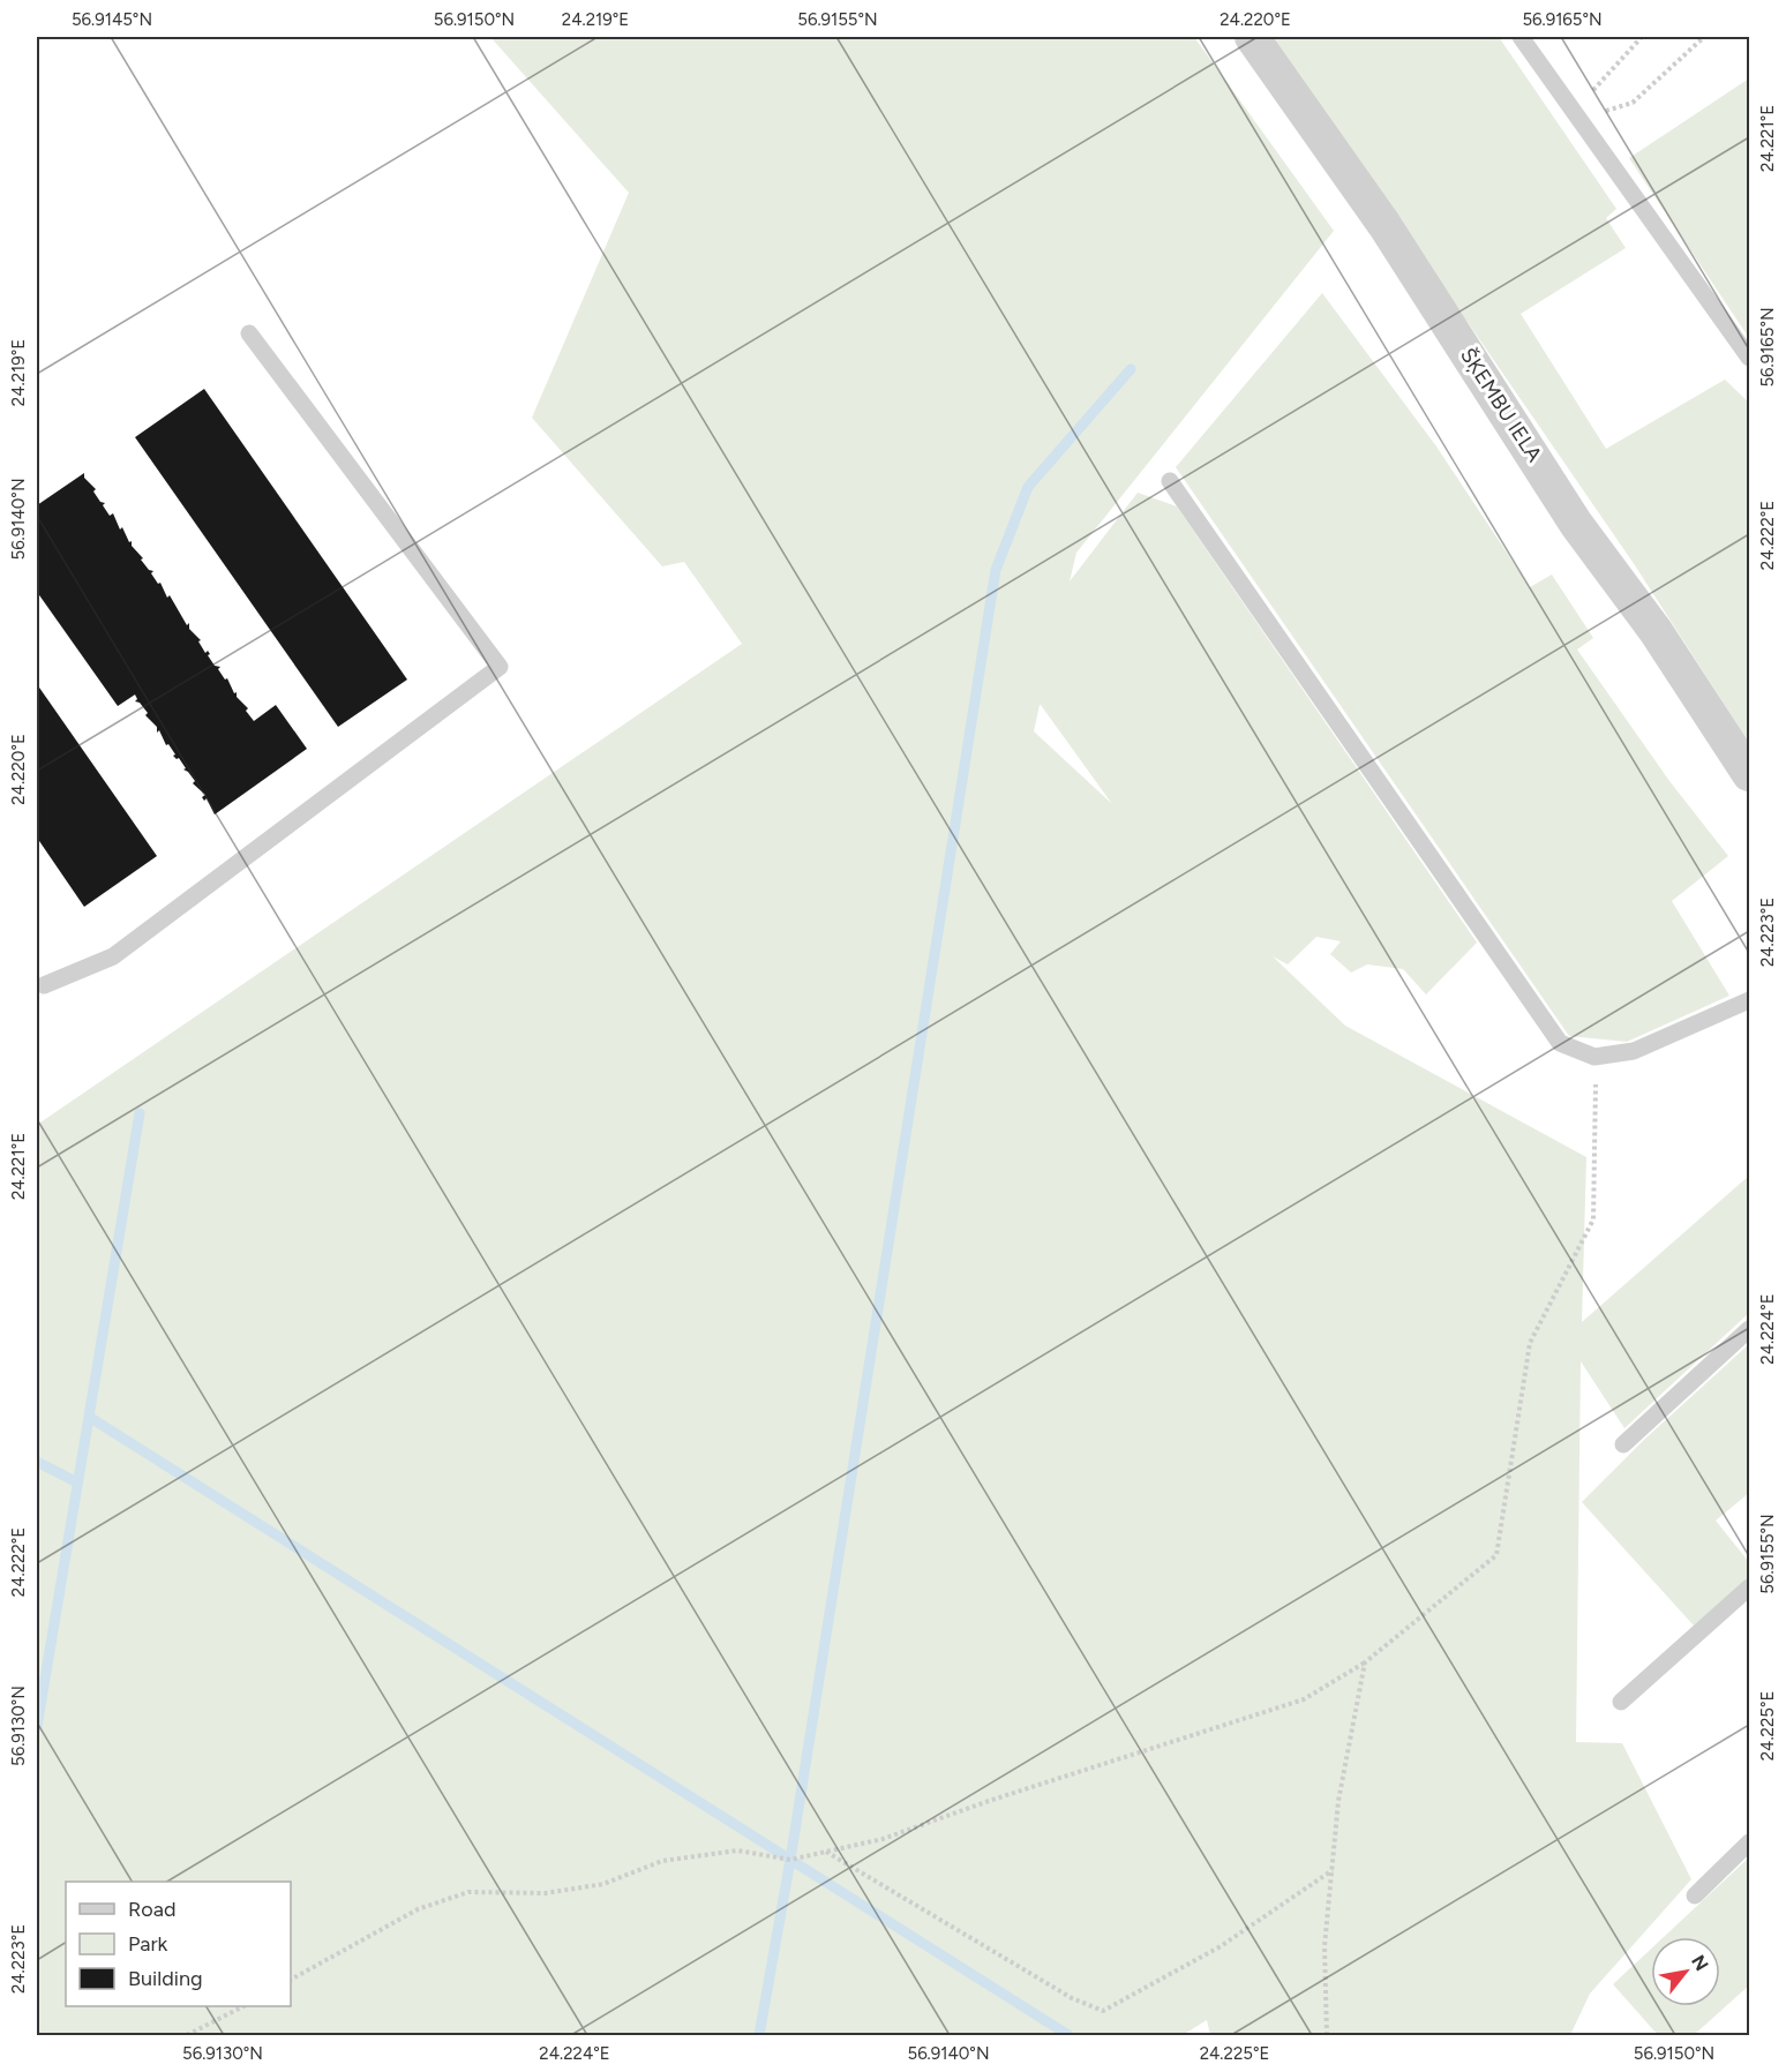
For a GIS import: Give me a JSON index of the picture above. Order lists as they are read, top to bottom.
{
  "streets": {
    "street": ["ŠĶEMBU IELA"]
  },
  "legend": ["Road", "Park", "Building"],
  "north": "top right",
  "coordinates": [
    "56.9145°N",
    "56.9150°N",
    "24.219°E",
    "56.9155°N",
    "24.220°E",
    "56.9165°N",
    "24.221°E",
    "56.9140°N",
    "24.222°E",
    "24.223°E",
    "24.224°E",
    "24.225°E",
    "56.9130°N"
  ]
}
